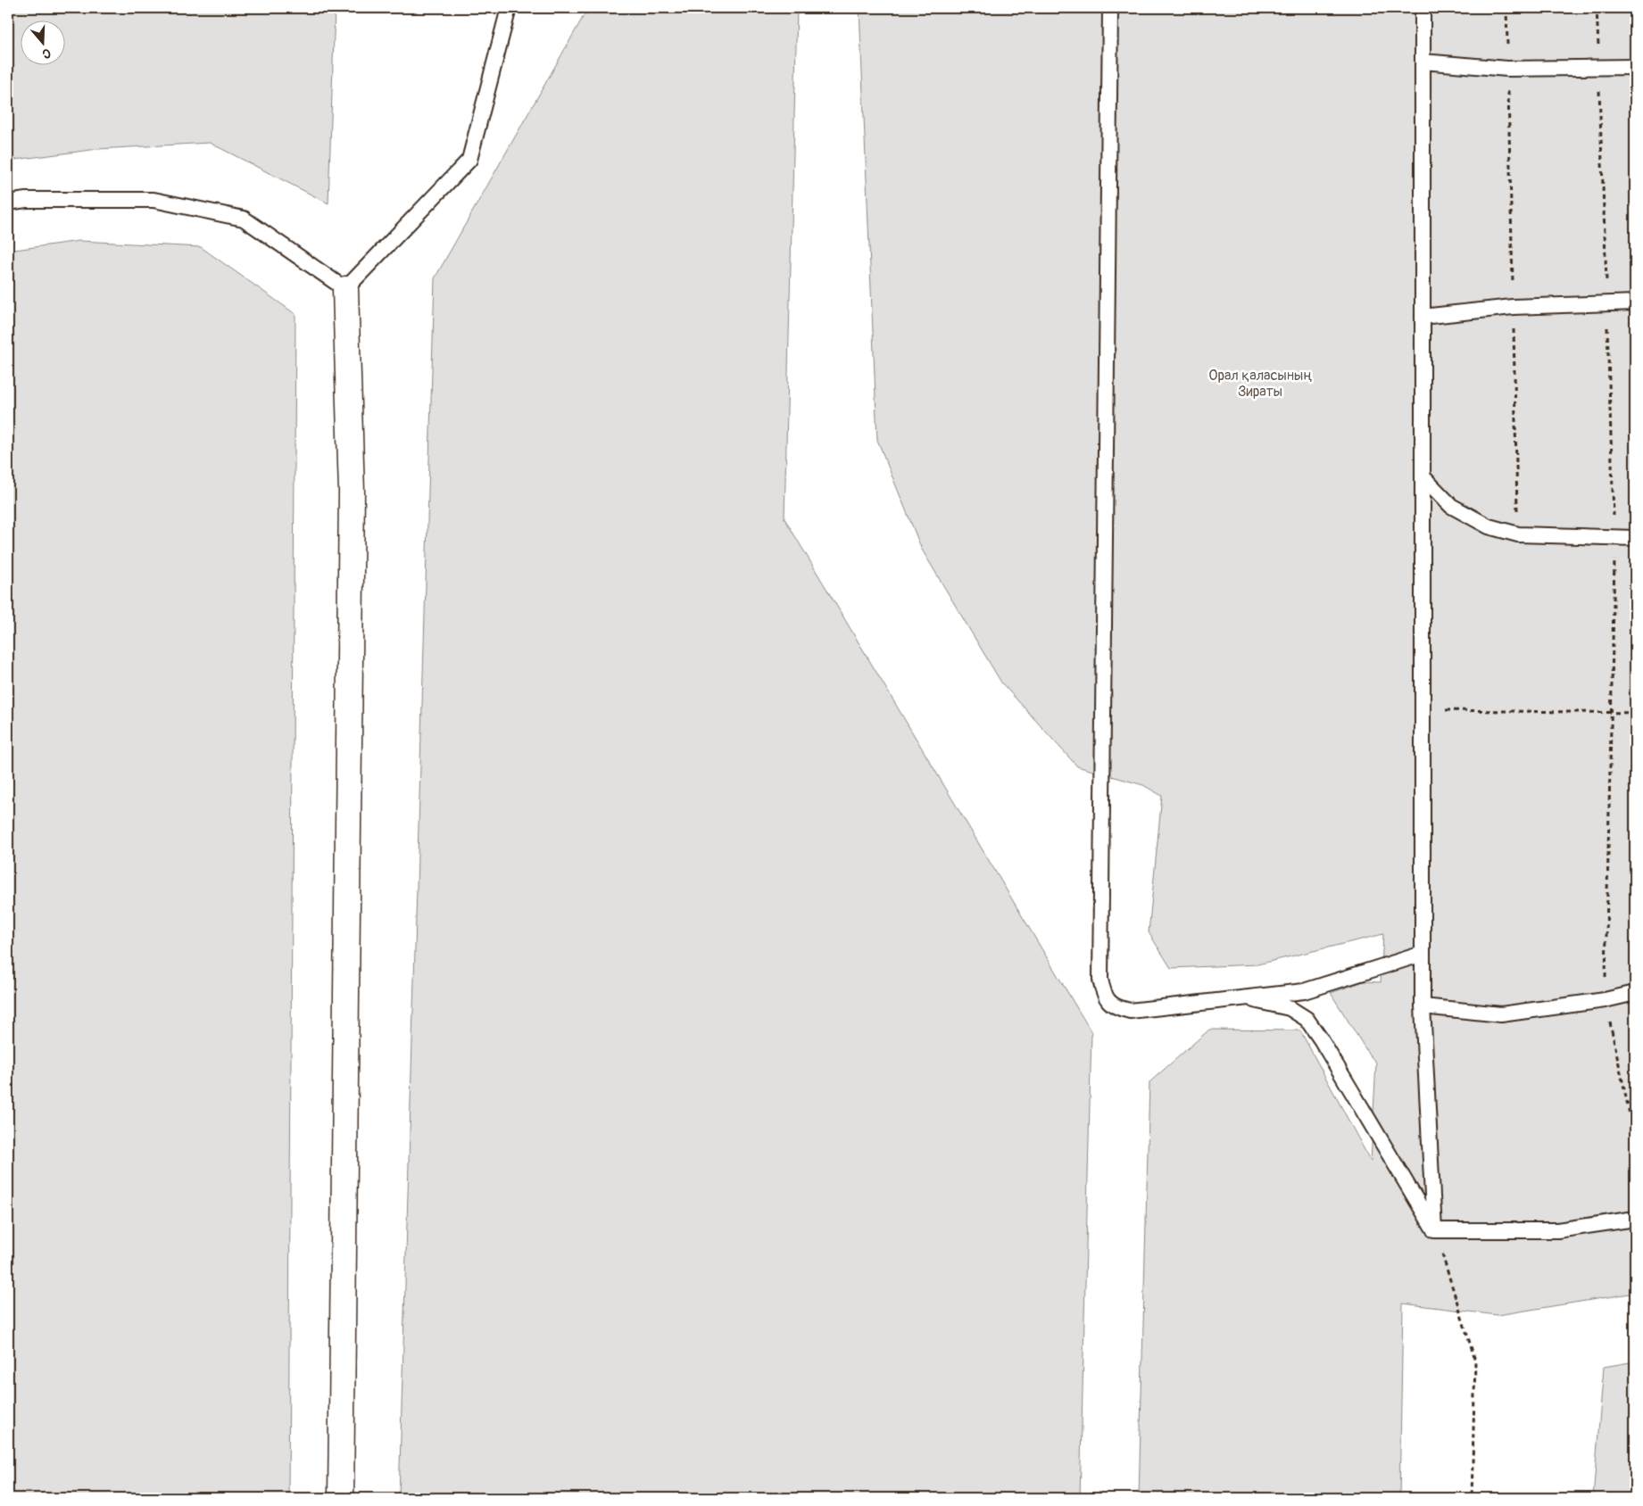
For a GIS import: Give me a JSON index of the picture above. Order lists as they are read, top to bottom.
{
  "parks": ["Орал қаласының Зираты"],
  "north": "bottom"
}
